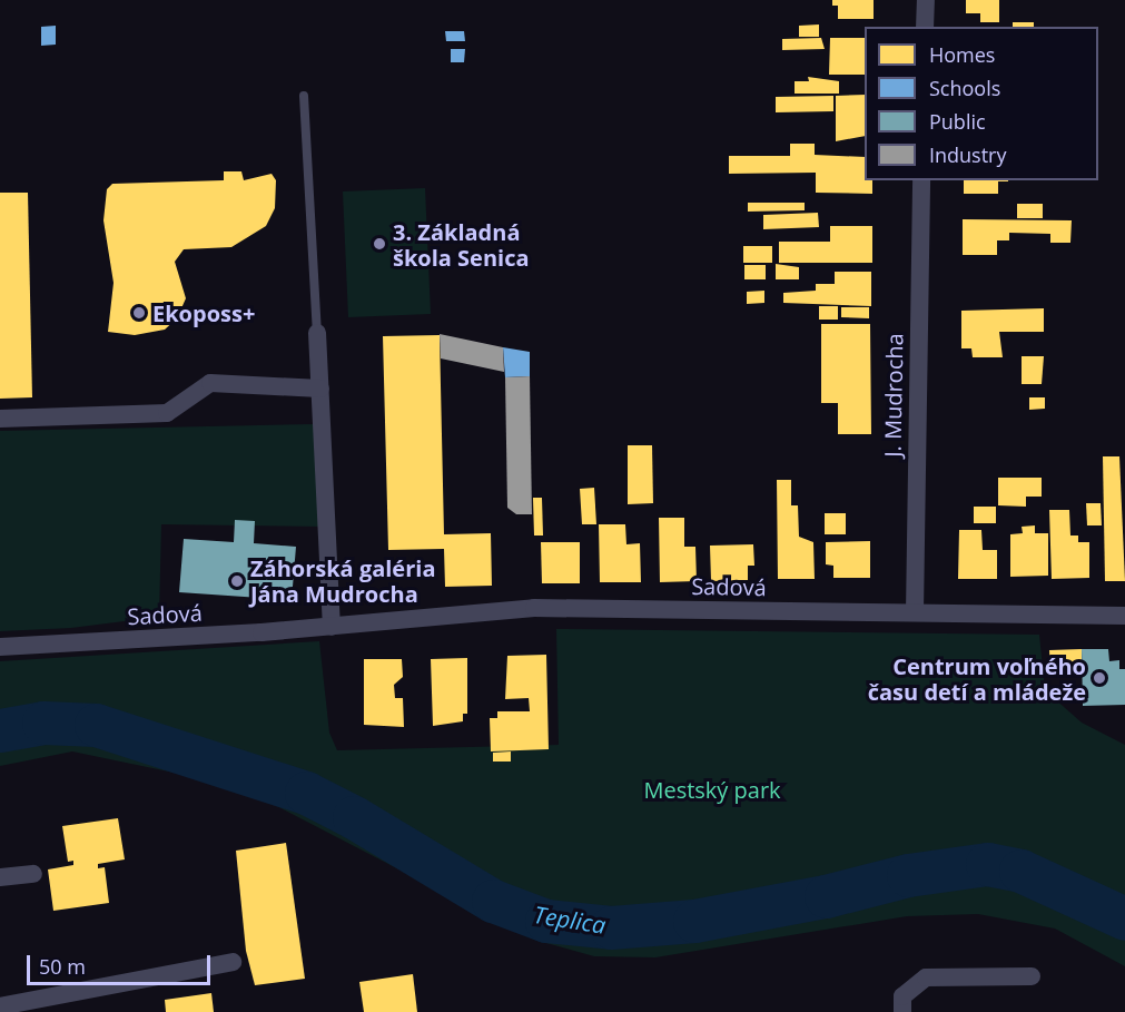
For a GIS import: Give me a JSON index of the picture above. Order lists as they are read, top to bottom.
{
  "streets": {
    "street": ["J. Mudrocha", "Sadová"]
  },
  "crossings": [
    ["J. Mudrocha", "Sadová"]
  ],
  "water": ["Teplica"],
  "parks": ["Mestský park"],
  "places": [
    "3. Základná škola Senica",
    "Ekoposs+",
    "Záhorská galéria Jána Mudrocha",
    "Centrum voľného času detí a mládeže"
  ],
  "legend": [
    "Homes",
    "Schools",
    "Public",
    "Industry"
  ],
  "scale_bar": "50 m"
}
